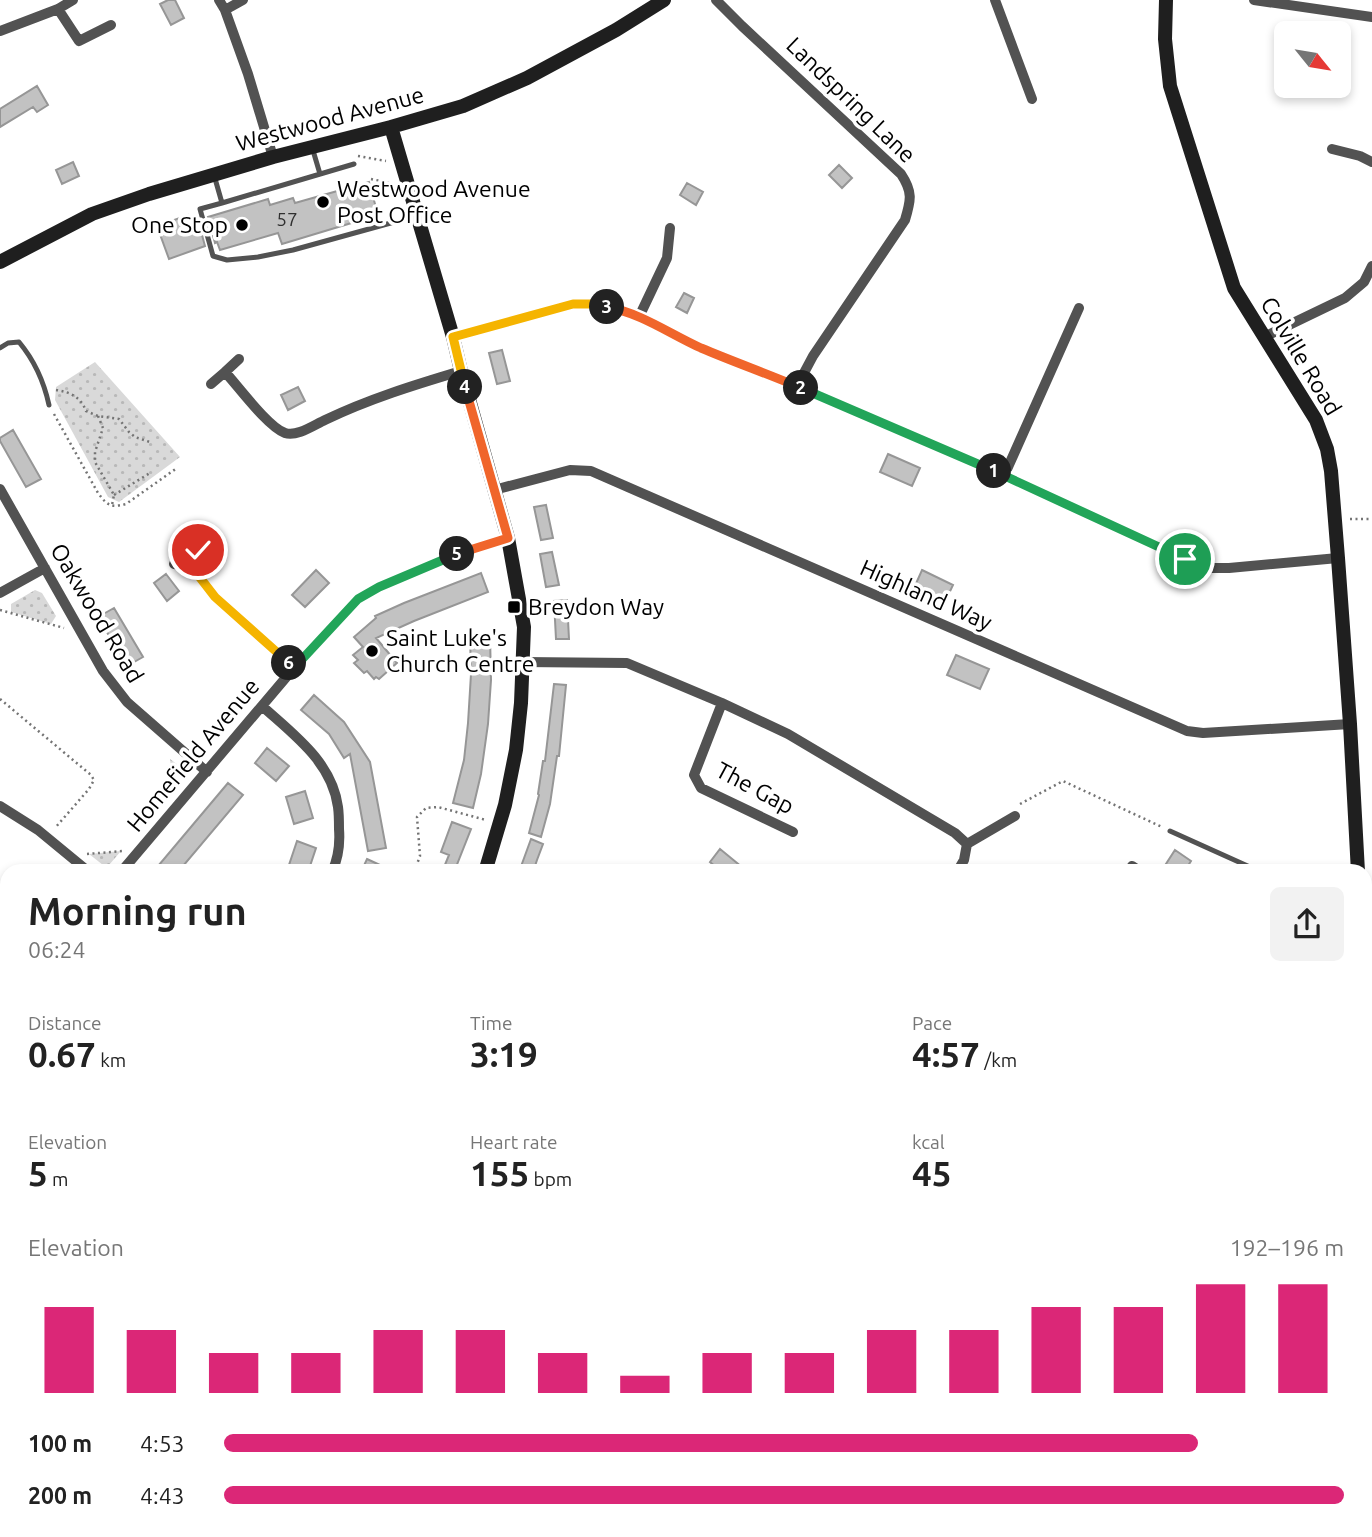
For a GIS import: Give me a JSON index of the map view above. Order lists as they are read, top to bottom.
{
  "streets": {
    "street": [
      "Landspring Lane",
      "Westwood Avenue",
      "Colville Road",
      "Highland Way",
      "Oakwood Road",
      "Homefield Avenue",
      "The Gap"
    ]
  },
  "crossings": [
    ["Colville Road", "Highland Way"],
    ["Oakwood Road", "Homefield Avenue"]
  ],
  "places": {
    "other": ["Westwood Avenue Post Office", "One Stop", "Saint Luke's Church Centre"],
    "transit": ["Breydon Way"]
  },
  "house_numbers": ["57"],
  "north": "bottom right",
  "page": {
    "pins": [
      "3",
      "4",
      "2",
      "1",
      "5",
      "6"
    ],
    "heading": ["Morning run", "06:24"],
    "stats": [
      ["Distance", "0.67 km"],
      ["Time", "3:19"],
      ["Pace", "4:57 /km"],
      ["Elevation", "5 m"],
      ["Heart rate", "155 bpm"],
      ["kcal", "45"]
    ],
    "chart": ["Elevation", "192–196 m"],
    "list": [
      {
        "name": "100 m",
        "note": "4:53"
      },
      {
        "name": "200 m",
        "note": "4:43"
      }
    ]
  }
}
